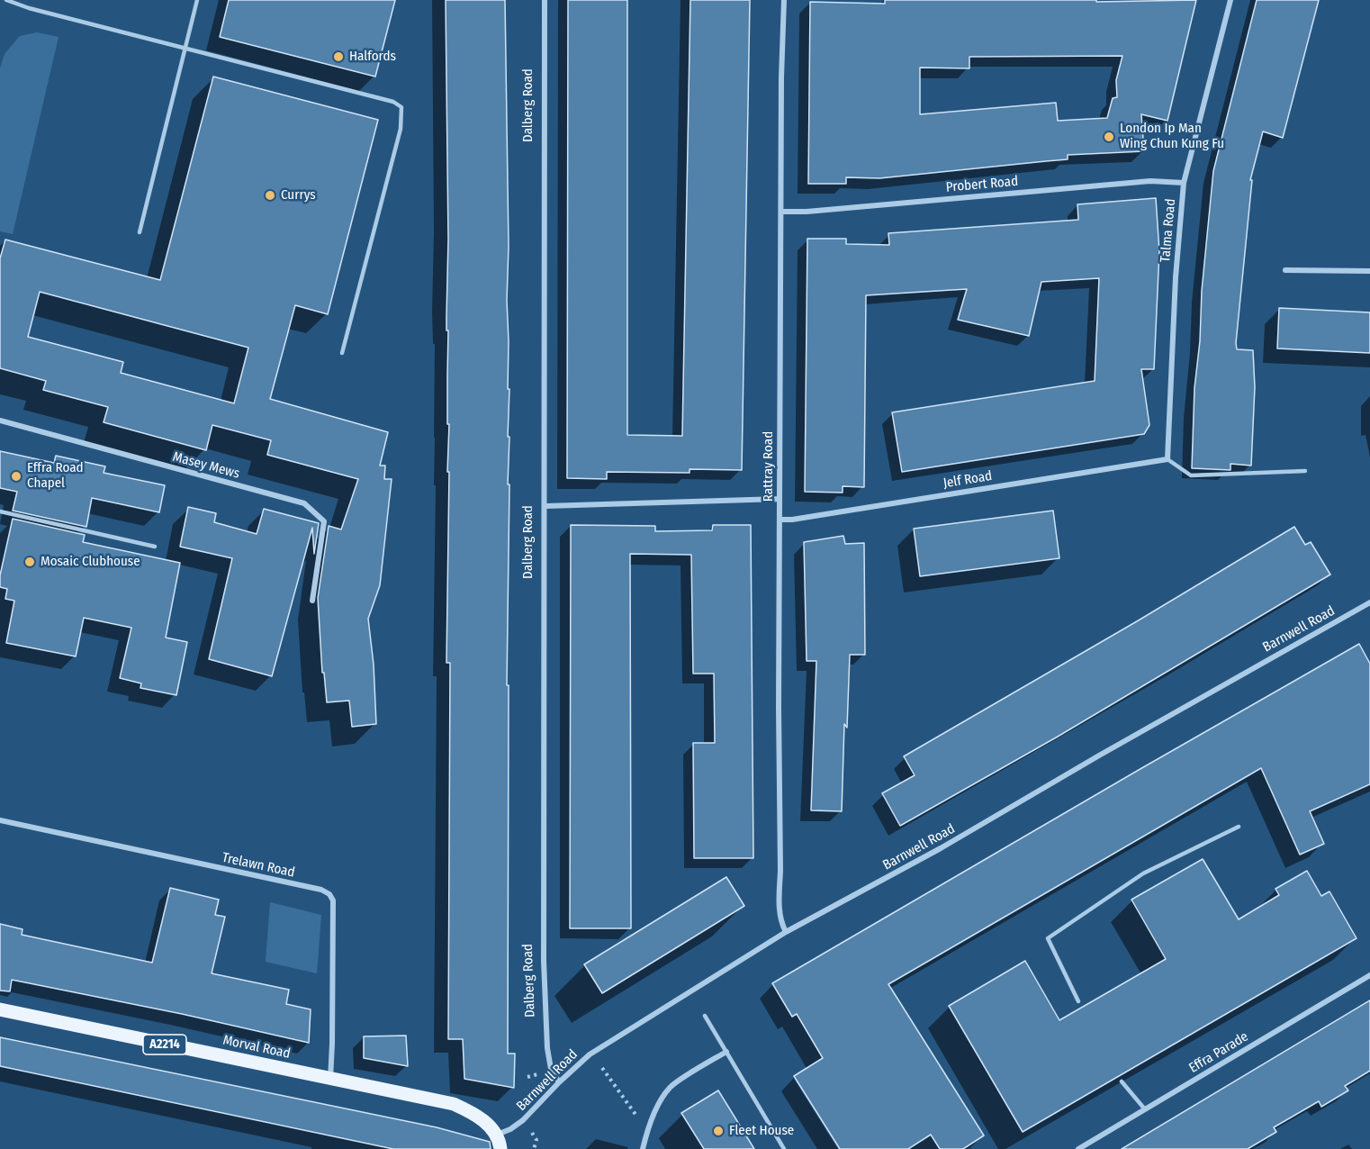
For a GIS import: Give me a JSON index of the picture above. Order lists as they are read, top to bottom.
{
  "streets": {
    "main road": ["A2214", "Morval Road"],
    "street": [
      "Dalberg Road",
      "Probert Road",
      "Talma Road",
      "Masey Mews",
      "Rattray Road",
      "Jelf Road",
      "Barnwell Road",
      "Trelawn Road",
      "Effra Parade"
    ]
  },
  "crossings": [
    ["Dalberg Road", "Barnwell Road"],
    ["Probert Road", "Talma Road"],
    ["Probert Road", "Rattray Road"],
    ["Talma Road", "Jelf Road"],
    ["Rattray Road", "Jelf Road"],
    ["Rattray Road", "Barnwell Road"],
    ["Barnwell Road", "Morval Road"],
    ["Trelawn Road", "Morval Road"]
  ],
  "places": [
    "Halfords",
    "London Ip Man Wing Chun Kung Fu",
    "Currys",
    "Effra Road Chapel",
    "Mosaic Clubhouse",
    "Fleet House"
  ]
}
